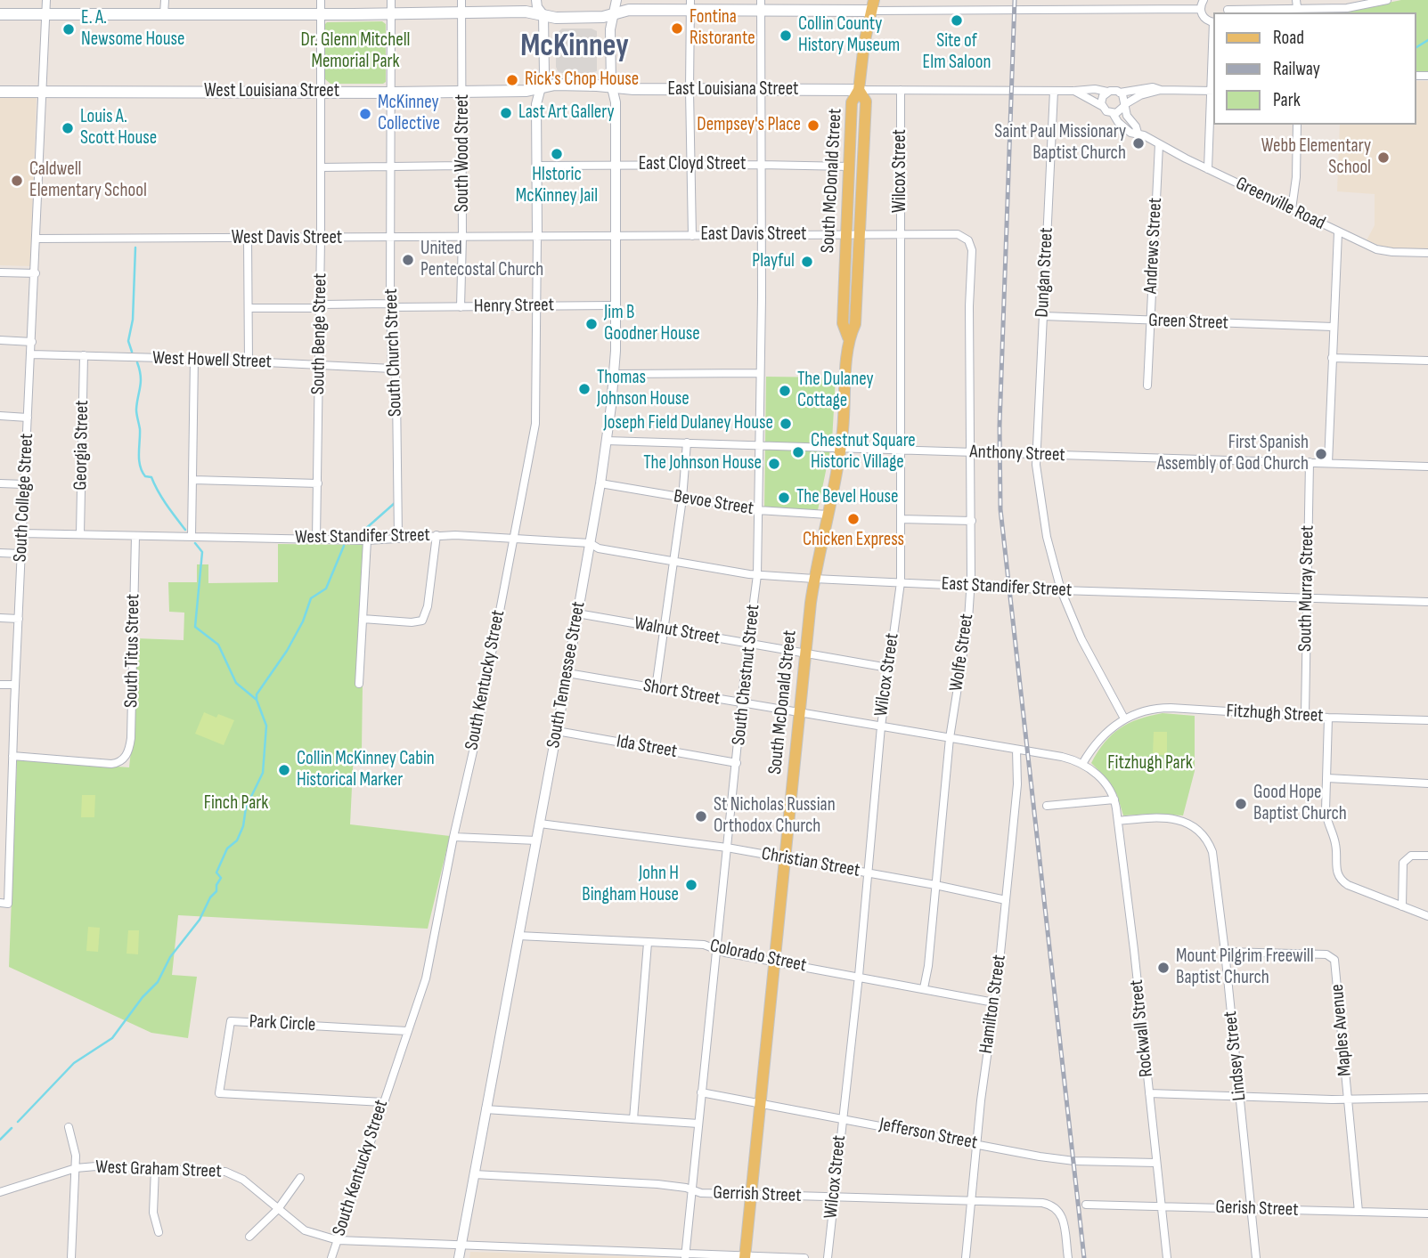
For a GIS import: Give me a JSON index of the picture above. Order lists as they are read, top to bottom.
{
  "streets": {
    "main road": ["East Louisiana Street", "West Louisiana Street", "South McDonald Street"],
    "street": [
      "South Wood Street",
      "East Cloyd Street",
      "Wilcox Street",
      "Greenville Road",
      "East Davis Street",
      "West Davis Street",
      "Andrews Street",
      "Dungan Street",
      "Henry Street",
      "Green Street",
      "South Benge Street",
      "South Church Street",
      "West Howell Street",
      "Georgia Street",
      "Anthony Street",
      "South College Street",
      "Bevoe Street",
      "West Standifer Street",
      "East Standifer Street",
      "South Murray Street",
      "Walnut Street",
      "South Titus Street",
      "Wolfe Street",
      "South Tennessee Street",
      "South Chestnut Street",
      "South Kentucky Street",
      "Short Street",
      "Fitzhugh Street",
      "Ida Street",
      "Christian Street",
      "Colorado Street",
      "Hamilton Street",
      "Park Circle",
      "Rockwall Street",
      "Maples Avenue",
      "Lindsey Street",
      "Jefferson Street",
      "West Graham Street",
      "Gerrish Street",
      "Gerish Street"
    ]
  },
  "crossings": [
    ["East Louisiana Street", "West Louisiana Street"],
    ["East Louisiana Street", "Wilcox Street"],
    ["East Louisiana Street", "South McDonald Street"],
    ["East Louisiana Street", "Greenville Road"],
    ["East Louisiana Street", "Dungan Street"],
    ["East Louisiana Street", "South Tennessee Street"],
    ["East Louisiana Street", "South Chestnut Street"],
    ["East Louisiana Street", "South Kentucky Street"],
    ["West Louisiana Street", "South Wood Street"],
    ["West Louisiana Street", "South Benge Street"],
    ["West Louisiana Street", "South Church Street"],
    ["West Louisiana Street", "South College Street"],
    ["West Louisiana Street", "South Kentucky Street"],
    ["South Wood Street", "West Davis Street"],
    ["South Wood Street", "Henry Street"],
    ["East Cloyd Street", "South McDonald Street"],
    ["East Cloyd Street", "South Tennessee Street"],
    ["East Cloyd Street", "South Chestnut Street"],
    ["East Cloyd Street", "South Kentucky Street"],
    ["Wilcox Street", "East Davis Street"],
    ["Wilcox Street", "Anthony Street"],
    ["Wilcox Street", "East Standifer Street"],
    ["Wilcox Street", "Walnut Street"],
    ["Wilcox Street", "Short Street"],
    ["Wilcox Street", "Christian Street"],
    ["Wilcox Street", "Colorado Street"],
    ["Wilcox Street", "Jefferson Street"],
    ["Wilcox Street", "Gerrish Street"],
    ["South McDonald Street", "East Davis Street"],
    ["South McDonald Street", "Anthony Street"],
    ["South McDonald Street", "Bevoe Street"],
    ["South McDonald Street", "East Standifer Street"],
    ["South McDonald Street", "Walnut Street"],
    ["South McDonald Street", "Short Street"],
    ["South McDonald Street", "Christian Street"],
    ["South McDonald Street", "Colorado Street"],
    ["South McDonald Street", "Jefferson Street"],
    ["South McDonald Street", "West Graham Street"],
    ["South McDonald Street", "Gerrish Street"],
    ["Greenville Road", "Andrews Street"],
    ["East Davis Street", "West Davis Street"],
    ["East Davis Street", "Wolfe Street"],
    ["East Davis Street", "South Tennessee Street"],
    ["East Davis Street", "South Chestnut Street"],
    ["East Davis Street", "South Kentucky Street"],
    ["West Davis Street", "South Benge Street"],
    ["West Davis Street", "South Church Street"],
    ["West Davis Street", "South College Street"],
    ["West Davis Street", "South Kentucky Street"],
    ["Andrews Street", "Green Street"],
    ["Dungan Street", "Green Street"],
    ["Dungan Street", "Anthony Street"],
    ["Henry Street", "South Church Street"],
    ["Henry Street", "South Tennessee Street"],
    ["Henry Street", "South Kentucky Street"],
    ["South Benge Street", "West Howell Street"],
    ["South Benge Street", "West Standifer Street"],
    ["South Church Street", "West Howell Street"],
    ["South Church Street", "West Standifer Street"],
    ["West Howell Street", "Georgia Street"],
    ["West Howell Street", "South College Street"],
    ["Georgia Street", "West Standifer Street"],
    ["Anthony Street", "South Murray Street"],
    ["Anthony Street", "Wolfe Street"],
    ["Anthony Street", "South Tennessee Street"],
    ["Anthony Street", "South Chestnut Street"],
    ["South College Street", "West Standifer Street"],
    ["South College Street", "South Titus Street"],
    ["Bevoe Street", "South Tennessee Street"],
    ["Bevoe Street", "South Chestnut Street"],
    ["West Standifer Street", "East Standifer Street"],
    ["West Standifer Street", "South Titus Street"],
    ["West Standifer Street", "South Tennessee Street"],
    ["West Standifer Street", "South Kentucky Street"],
    ["East Standifer Street", "South Murray Street"],
    ["East Standifer Street", "Wolfe Street"],
    ["East Standifer Street", "South Tennessee Street"],
    ["East Standifer Street", "South Chestnut Street"],
    ["South Murray Street", "Fitzhugh Street"],
    ["Walnut Street", "South Tennessee Street"],
    ["Walnut Street", "South Chestnut Street"],
    ["Wolfe Street", "Short Street"],
    ["Wolfe Street", "Christian Street"],
    ["Wolfe Street", "Colorado Street"],
    ["South Tennessee Street", "Short Street"],
    ["South Tennessee Street", "Ida Street"],
    ["South Tennessee Street", "Christian Street"],
    ["South Tennessee Street", "Colorado Street"],
    ["South Tennessee Street", "West Graham Street"],
    ["South Tennessee Street", "Gerrish Street"],
    ["South Chestnut Street", "Short Street"],
    ["South Chestnut Street", "Ida Street"],
    ["South Chestnut Street", "Christian Street"],
    ["South Chestnut Street", "Colorado Street"],
    ["South Chestnut Street", "Jefferson Street"],
    ["South Chestnut Street", "West Graham Street"],
    ["South Chestnut Street", "Gerrish Street"],
    ["South Kentucky Street", "Park Circle"],
    ["South Kentucky Street", "West Graham Street"],
    ["Short Street", "Hamilton Street"],
    ["Short Street", "Rockwall Street"],
    ["Fitzhugh Street", "Rockwall Street"],
    ["Christian Street", "Hamilton Street"],
    ["Colorado Street", "Hamilton Street"],
    ["Hamilton Street", "Rockwall Street"],
    ["Hamilton Street", "Jefferson Street"],
    ["Hamilton Street", "Gerrish Street"],
    ["Rockwall Street", "Lindsey Street"],
    ["Rockwall Street", "Jefferson Street"],
    ["Rockwall Street", "Gerish Street"],
    ["Maples Avenue", "Lindsey Street"],
    ["Maples Avenue", "Gerish Street"],
    ["Lindsey Street", "Gerish Street"]
  ],
  "districts": ["McKinney"],
  "parks": ["Dr. Glenn Mitchell Memorial Park", "Fitzhugh Park", "Finch Park"],
  "places": [
    "Site of Elm Saloon",
    "Fontina Ristorante",
    "E. A. Newsome House",
    "Collin County History Museum",
    "Rick's Chop House",
    "Last Art Gallery",
    "McKinney Collective",
    "Dempsey's Place",
    "Louis A. Scott House",
    "Saint Paul Missionary Baptist Church",
    "HIstoric McKinney Jail",
    "Webb Elementary School",
    "Caldwell Elementary School",
    "United Pentecostal Church",
    "Playful",
    "Jim B Goodner House",
    "Thomas Johnson House",
    "The Dulaney Cottage",
    "Joseph Field Dulaney House",
    "Chestnut Square Historic Village",
    "First Spanish Assembly of God Church",
    "The Johnson House",
    "The Bevel House",
    "Chicken Express",
    "Collin McKinney Cabin Historical Marker",
    "Good Hope Baptist Church",
    "St Nicholas Russian Orthodox Church",
    "John H Bingham House",
    "Mount Pilgrim Freewill Baptist Church"
  ],
  "legend": ["Road", "Railway", "Park"]
}
